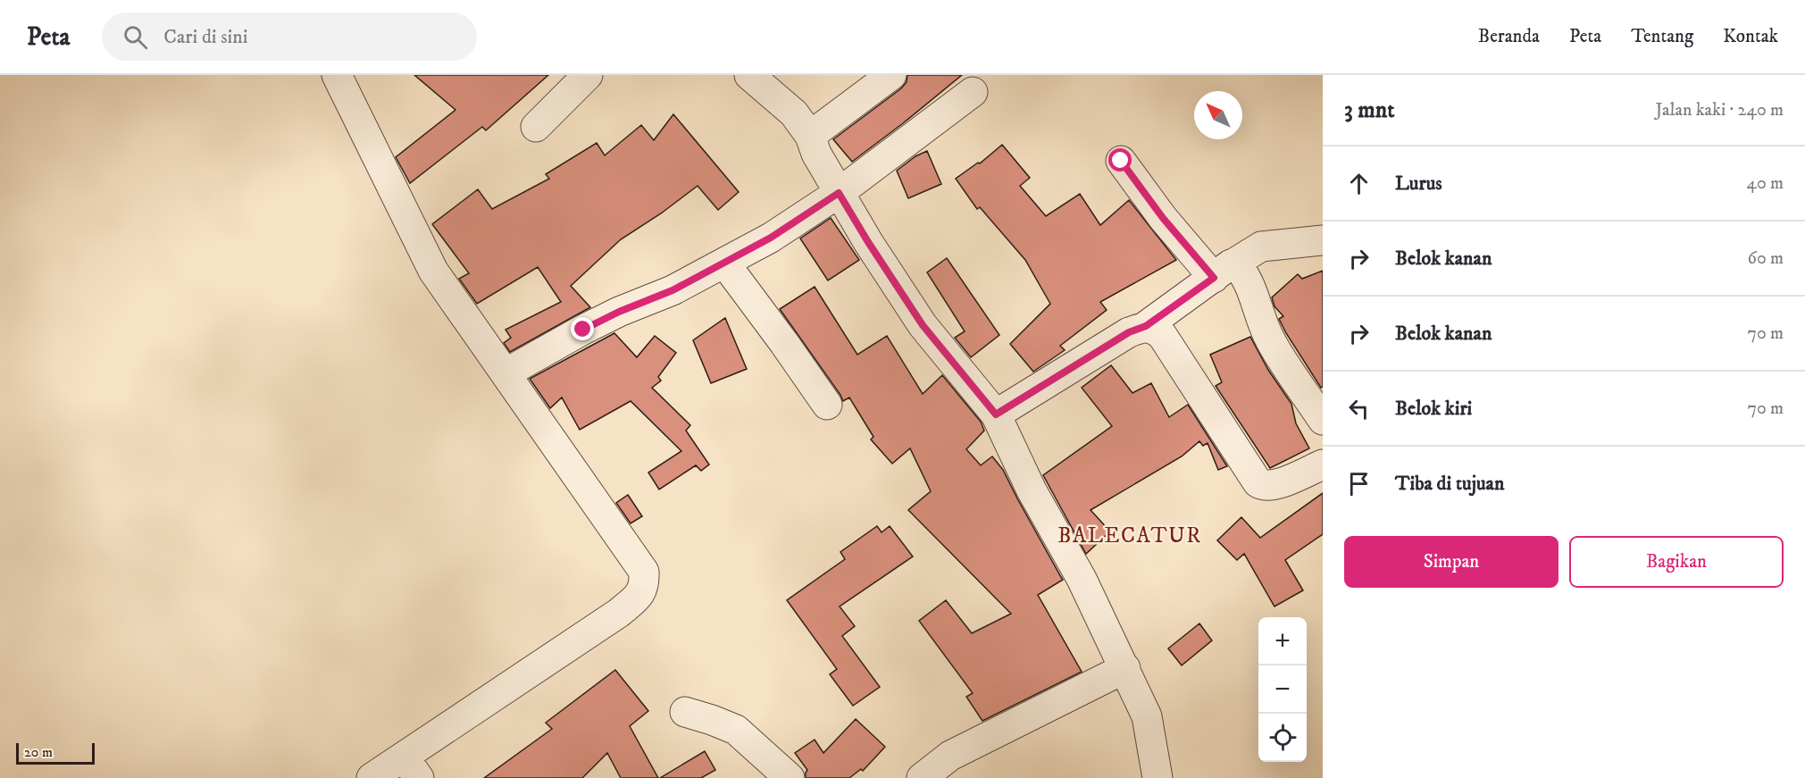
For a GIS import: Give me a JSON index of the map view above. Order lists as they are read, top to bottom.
{
  "districts": ["BALECATUR"],
  "scale_bar": "20 m",
  "north": "top left",
  "page": {
    "header": "Peta",
    "search": "Cari di sini",
    "nav": [
      "Beranda",
      "Peta",
      "Tentang",
      "Kontak"
    ],
    "heading": ["3 mnt", "Jalan kaki · 240 m"],
    "list": [
      ["Lurus", "40 m"],
      ["Belok kanan", "60 m"],
      ["Belok kanan", "70 m"],
      ["Belok kiri", "70 m"],
      "Tiba di tujuan"
    ],
    "buttons": ["Simpan", "Bagikan"],
    "map_buttons": ["+", "−"],
    "scale": "20 m"
  }
}
